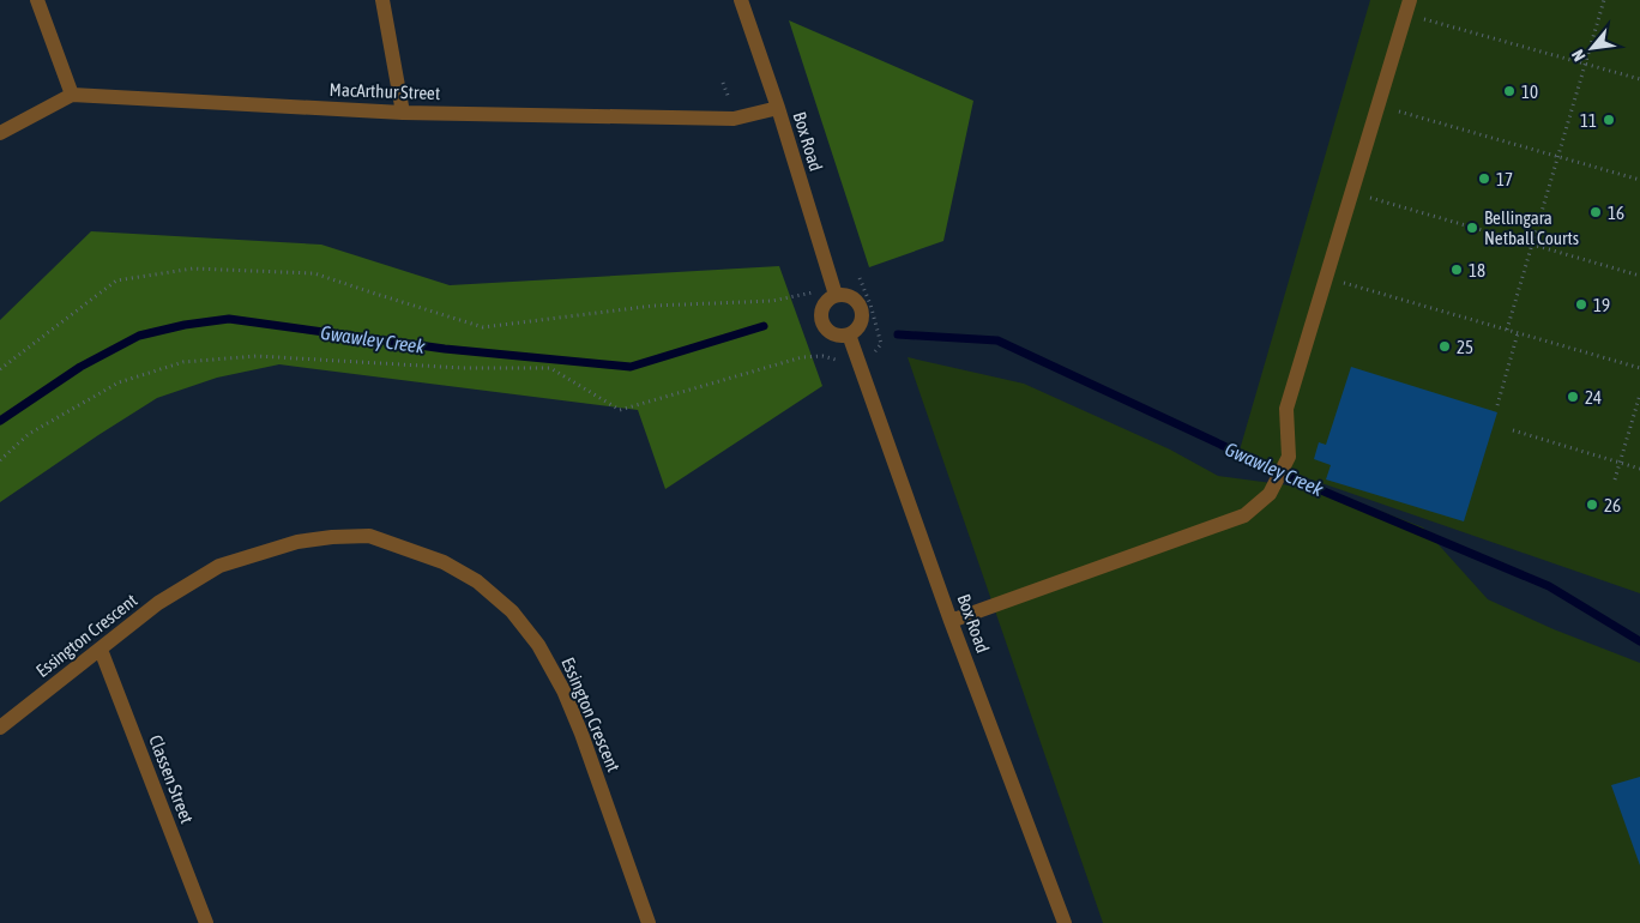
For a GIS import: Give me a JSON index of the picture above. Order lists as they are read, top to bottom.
{
  "streets": {
    "street": [
      "MacArthur Street",
      "Box Road",
      "Essington Crescent",
      "Classen Street"
    ]
  },
  "crossings": [
    ["MacArthur Street", "Box Road"],
    ["Essington Crescent", "Classen Street"]
  ],
  "water": ["Gwawley Creek"],
  "places": [
    "10",
    "11",
    "17",
    "16",
    "Bellingara Netball Courts",
    "18",
    "19",
    "25",
    "24",
    "26"
  ],
  "north": "bottom left"
}
